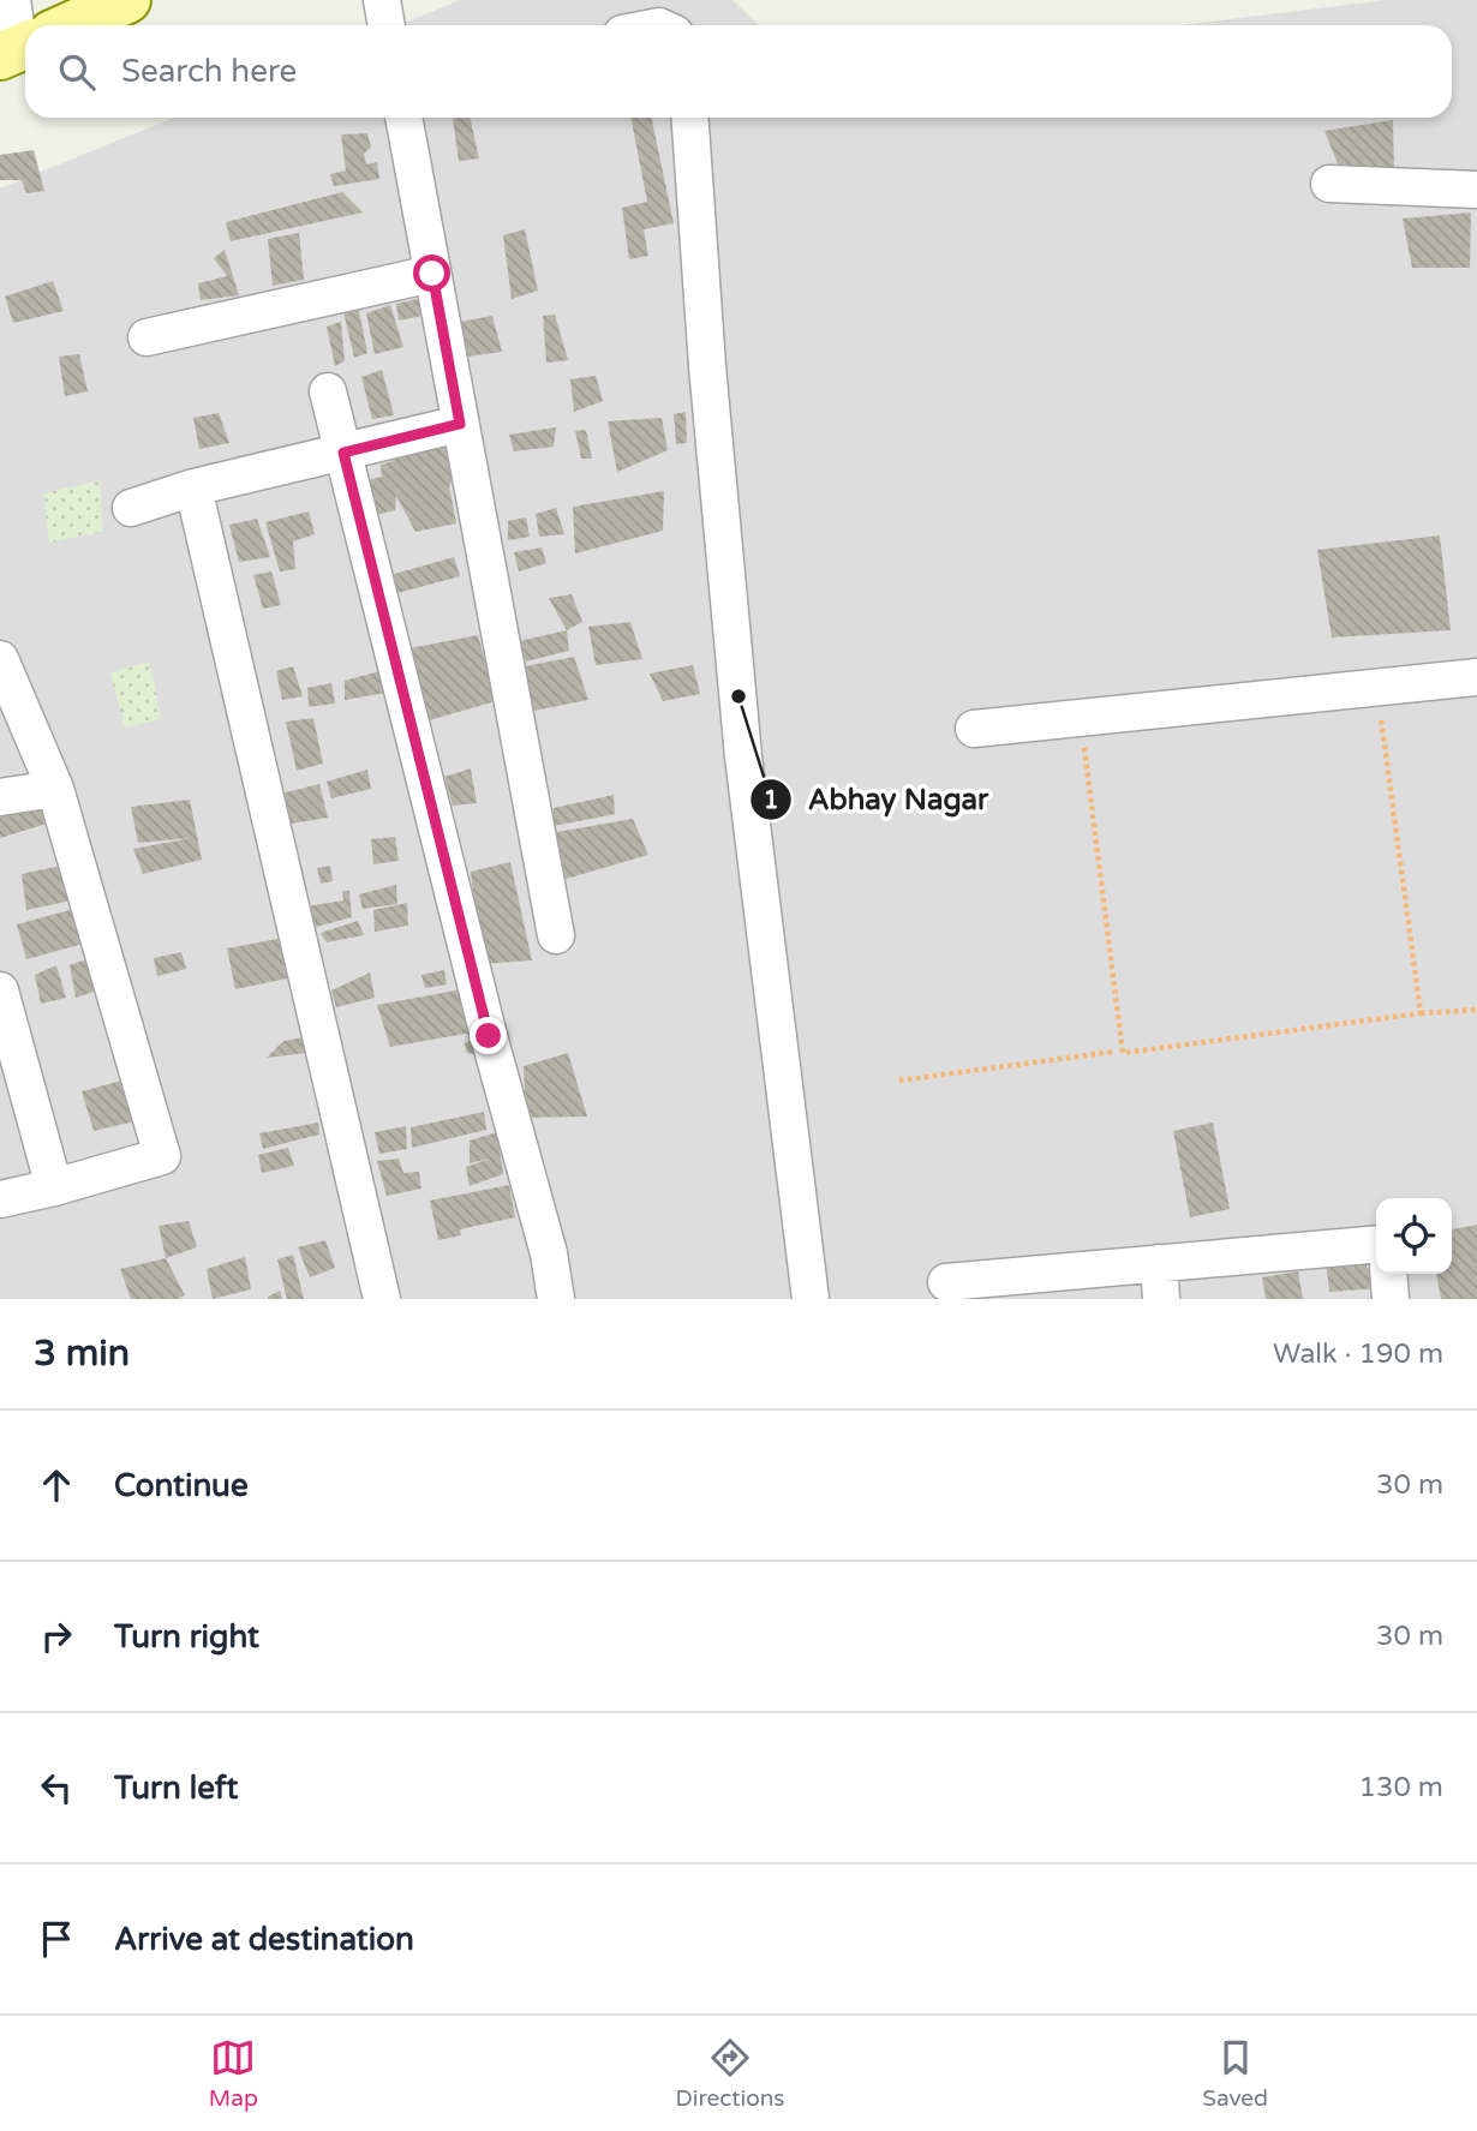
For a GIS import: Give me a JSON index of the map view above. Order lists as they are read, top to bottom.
{
  "places": ["Abhay Nagar"],
  "page": {
    "search": "Search here",
    "heading": ["3 min", "Walk · 190 m"],
    "list": [
      ["Continue", "30 m"],
      ["Turn right", "30 m"],
      ["Turn left", "130 m"],
      "Arrive at destination"
    ],
    "nav": ["Map", "Directions", "Saved"]
  }
}
